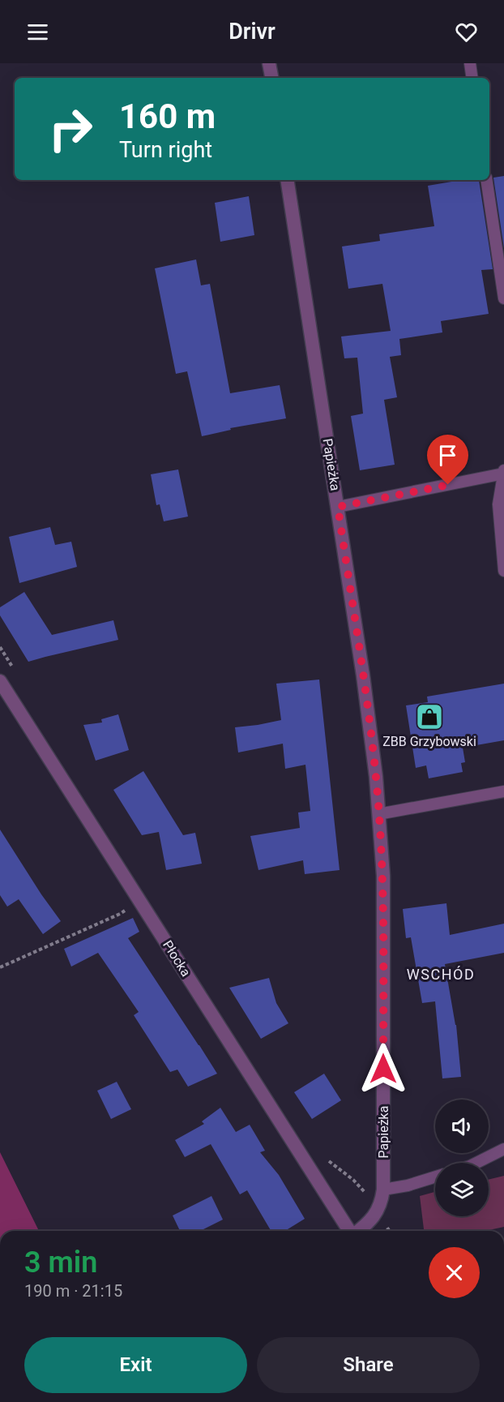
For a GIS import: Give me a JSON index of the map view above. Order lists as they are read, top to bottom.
{
  "streets": {
    "street": ["Papieżka", "Płocka"]
  },
  "districts": ["WSCHÓD"],
  "places": {
    "shop": ["ZBB Grzybowski"]
  },
  "page": {
    "header": "Drivr",
    "turn": ["160 m", "Turn right"],
    "heading": ["3 min", "190 m · 21:15"],
    "buttons": ["Exit", "Share"]
  }
}
